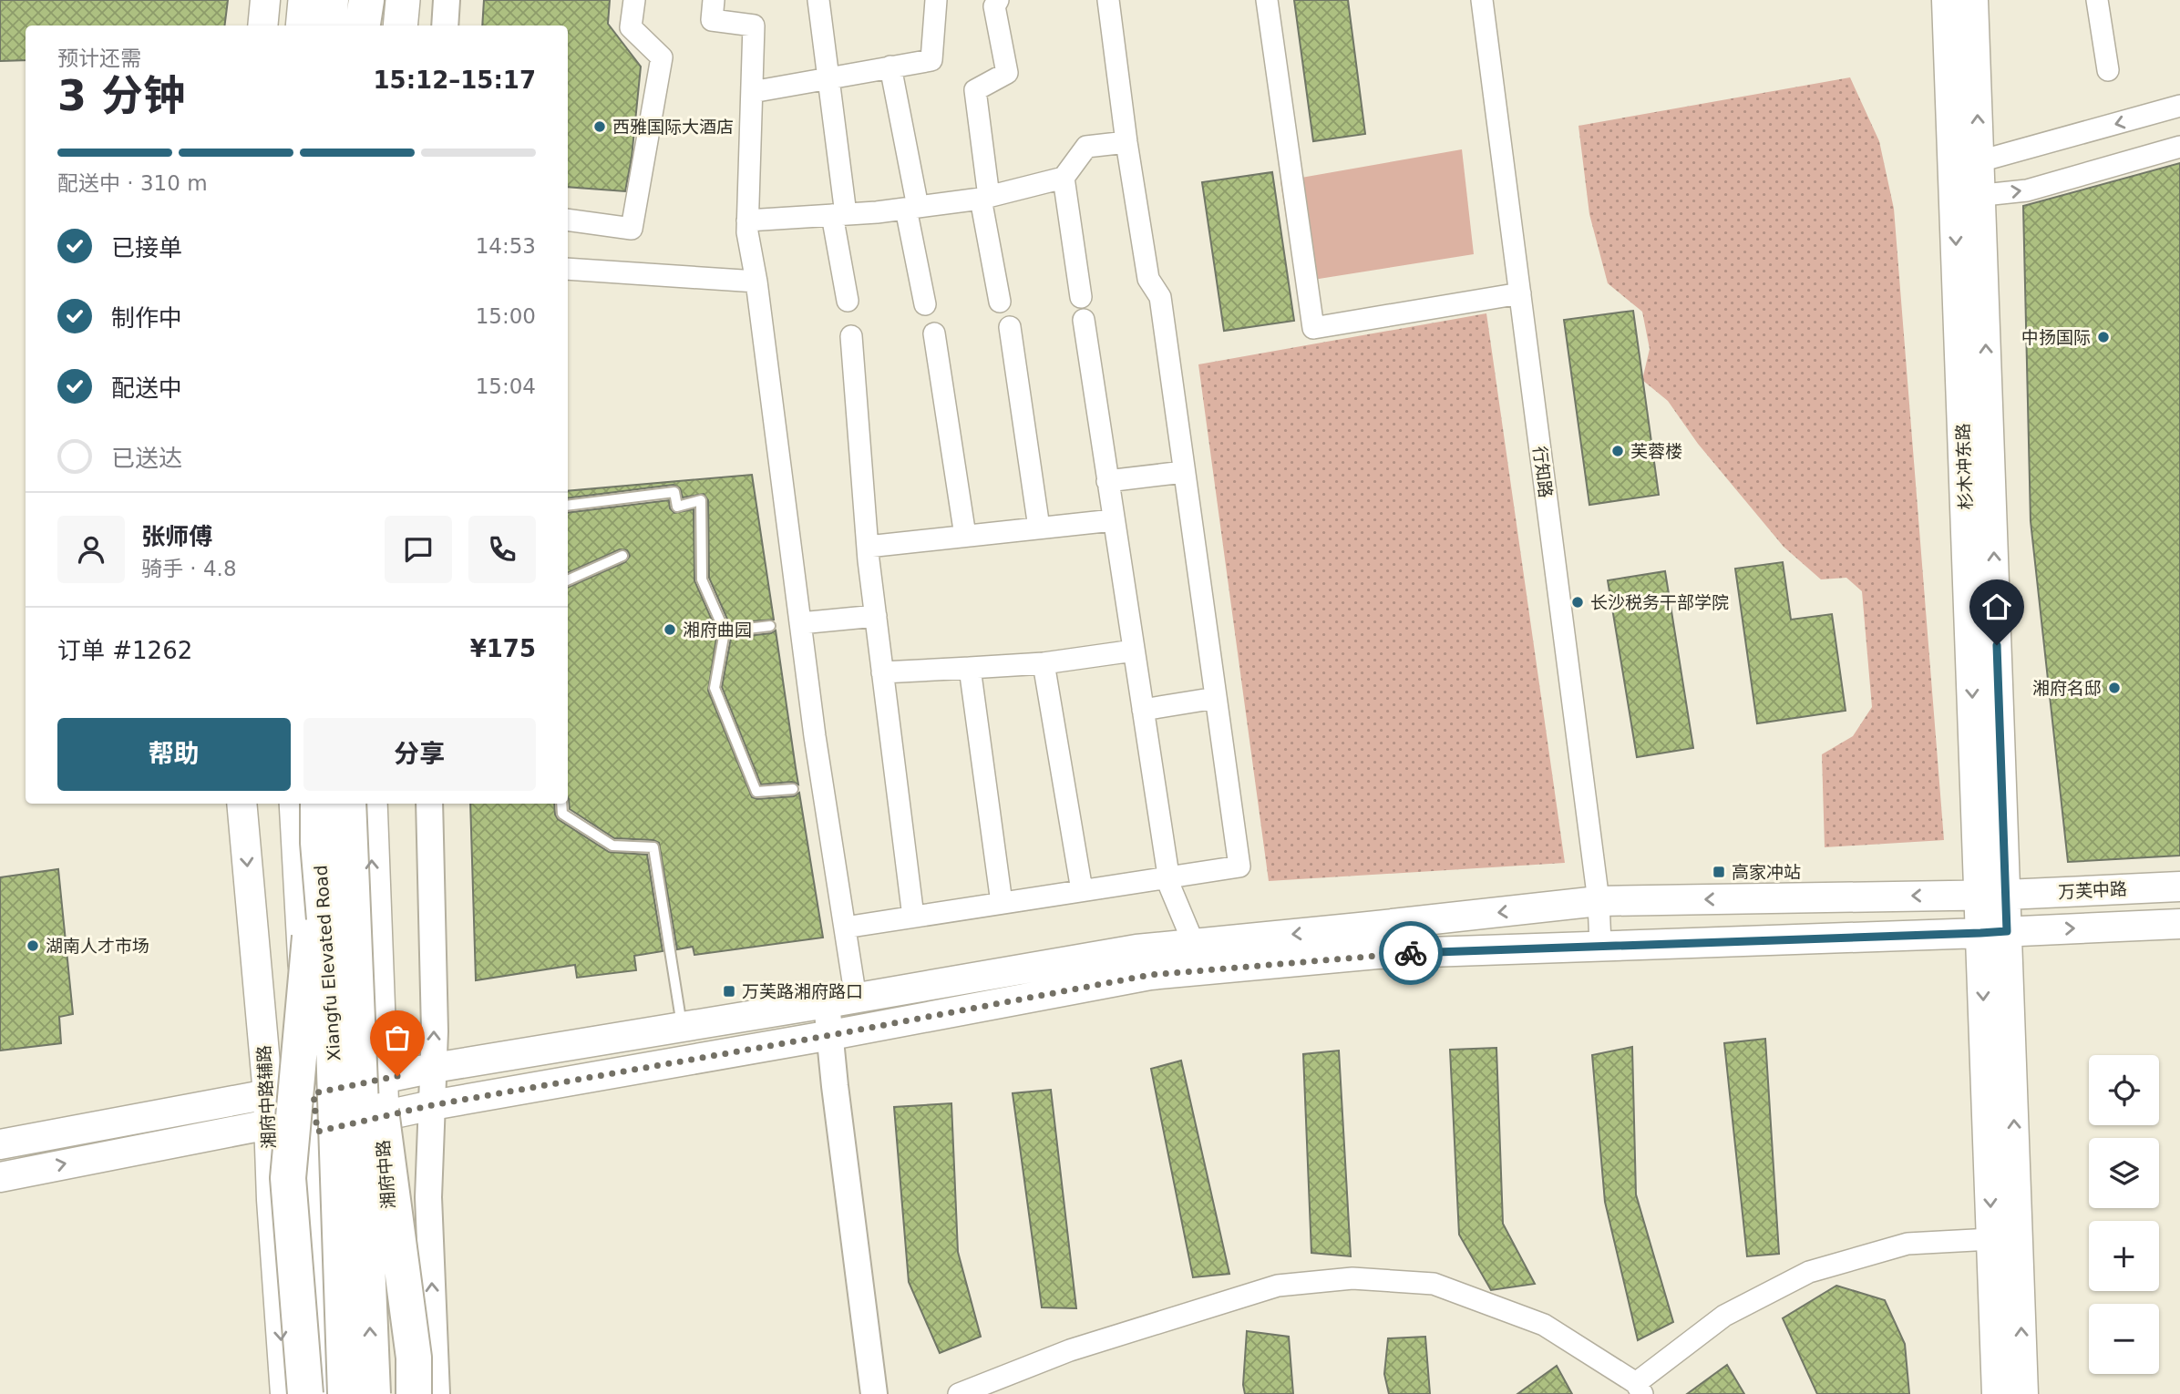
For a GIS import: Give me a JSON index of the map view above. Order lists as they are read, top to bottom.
{
  "streets": {
    "highway": ["Xiangfu Elevated Road"],
    "main road": [
      "杉木冲东路",
      "万芙中路",
      "湘府中路辅路",
      "湘府中路"
    ],
    "street": ["行知路"]
  },
  "crossings": [
    ["杉木冲东路", "万芙中路"],
    ["行知路", "万芙中路"],
    ["万芙中路", "湘府中路辅路"],
    ["万芙中路", "湘府中路"]
  ],
  "places": {
    "other": [
      "西雅国际大酒店",
      "中扬国际",
      "芙蓉楼",
      "长沙税务干部学院",
      "湘府曲园",
      "湘府名邸",
      "湖南人才市场"
    ],
    "transit": ["高家冲站", "万芙路湘府路口"]
  },
  "page": {
    "heading": ["3 分钟", "预计还需", "15:12–15:17"],
    "panel": [
      "张师傅",
      "骑手 · 4.8",
      "订单 #1262",
      "¥175"
    ],
    "bar": "配送中 · 310 m",
    "list": [
      ["已接单", "14:53"],
      ["制作中", "15:00"],
      ["配送中", "15:04"],
      "已送达"
    ],
    "buttons": ["帮助", "分享"],
    "map_buttons": ["+", "−"]
  }
}
